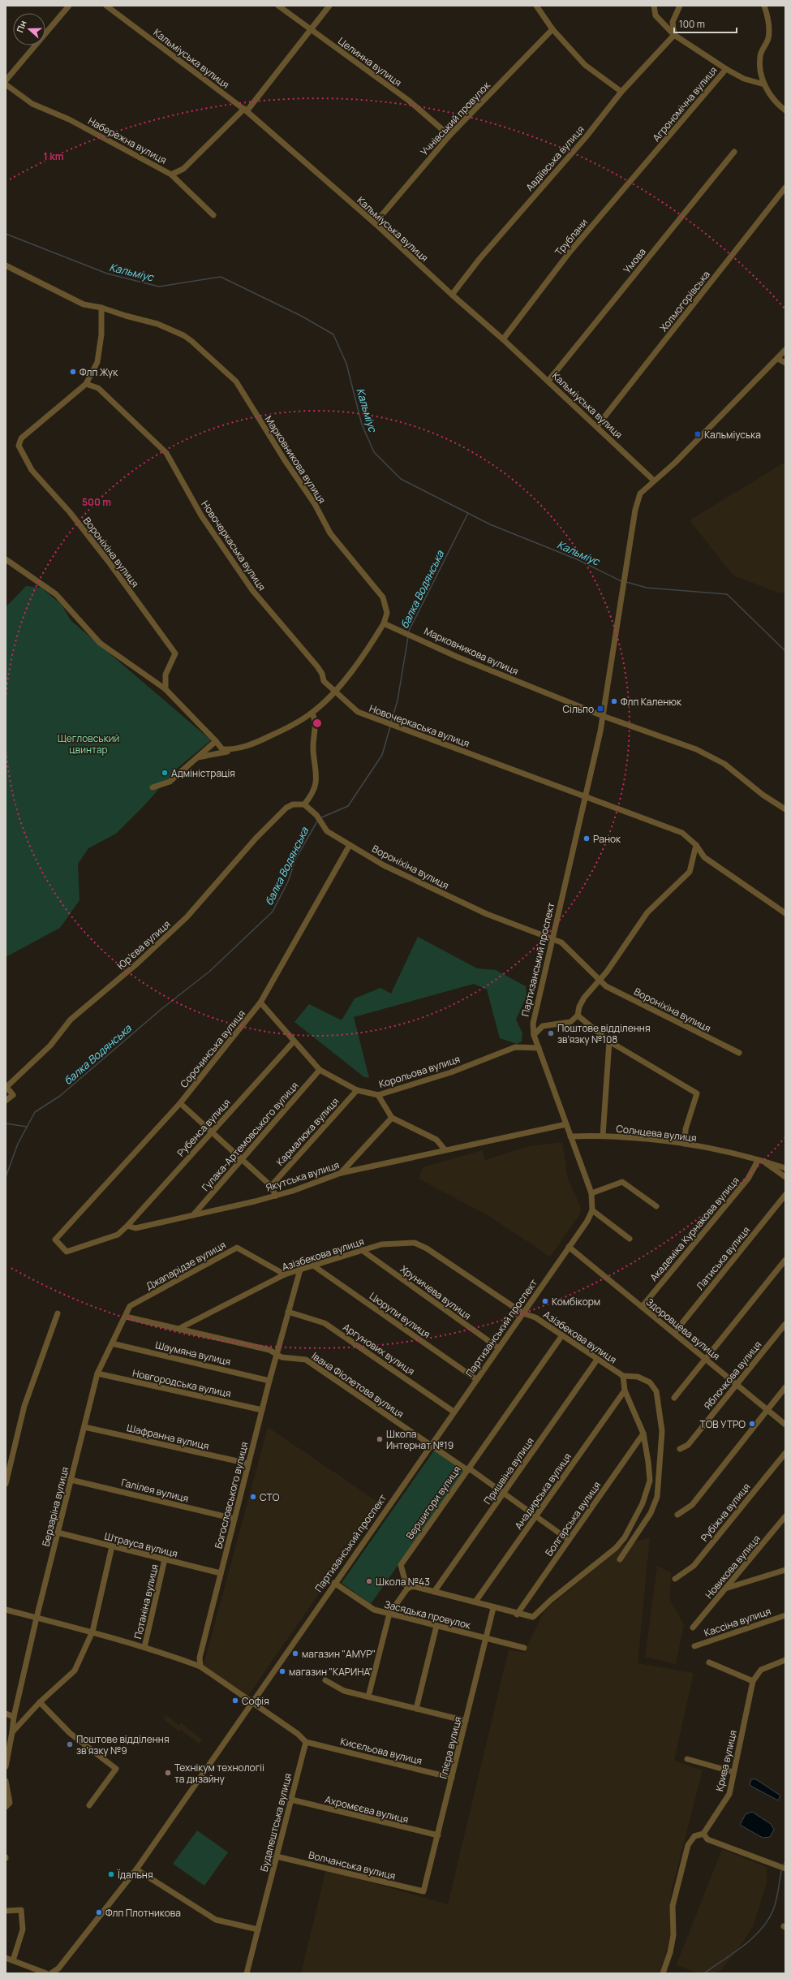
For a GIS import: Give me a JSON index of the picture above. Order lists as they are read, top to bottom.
{
  "streets": {
    "street": [
      "Кальміуська вулиця",
      "Целинна вулиця",
      "Агрономiчна вулиця",
      "Учнівський провулок",
      "Набережна вулиця",
      "Авдіївська вулиця",
      "Трублани",
      "Умова",
      "Холмогорівська",
      "Марковникова вулиця",
      "Новочеркаська вулиця",
      "Вороніхіна вулиця",
      "Юр’єва вулиця",
      "Партизанський проспект",
      "Сорочинська вулиця",
      "Корольова вулиця",
      "Рубенса вулиця",
      "Кармалюка вулиця",
      "Солнцева вулиця",
      "Гулака-Артемовського вулиця",
      "Якутська вулиця",
      "Академіка Курнакова вулиця",
      "Азізбекова вулиця",
      "Латиська вулиця",
      "Джапарідзе вулиця",
      "Хруничева вулиця",
      "Цюрупи вулиця",
      "Здоровцева вулиця",
      "Аргунових вулиця",
      "Шаумяна вулиця",
      "Яблочкова вулиця",
      "Новгородська вулиця",
      "Івана Фіолетова вулиця",
      "Шафранна вулиця",
      "Пришвіна вулиця",
      "Галілея вулиця",
      "Анадирська вулиця",
      "Богословського вулиця",
      "Вершигори вулиця",
      "Берзаріна вулиця",
      "Рубіжна вулиця",
      "Болгарська вулиця",
      "Штрауса вулиця",
      "Новикова вулиця",
      "Потаніна вулиця",
      "Засядька провулок",
      "Кассіна вулиця",
      "Глієра вулиця",
      "Кисєльова вулиця",
      "Крива вулиця",
      "Ахромєєва вулиця",
      "Будапештська вулиця",
      "Волчанська вулиця"
    ]
  },
  "crossings": [
    ["Кальміуська вулиця", "Учнівський провулок"],
    ["Кальміуська вулиця", "Набережна вулиця"],
    ["Кальміуська вулиця", "Авдіївська вулиця"],
    ["Кальміуська вулиця", "Трублани"],
    ["Кальміуська вулиця", "Умова"],
    ["Кальміуська вулиця", "Холмогорівська"],
    ["Кальміуська вулиця", "Партизанський проспект"],
    ["Целинна вулиця", "Учнівський провулок"],
    ["Целинна вулиця", "Набережна вулиця"],
    ["Агрономiчна вулиця", "Трублани"],
    ["Марковникова вулиця", "Вороніхіна вулиця"],
    ["Марковникова вулиця", "Партизанський проспект"],
    ["Новочеркаська вулиця", "Вороніхіна вулиця"],
    ["Новочеркаська вулиця", "Партизанський проспект"],
    ["Вороніхіна вулиця", "Юр’єва вулиця"],
    ["Вороніхіна вулиця", "Партизанський проспект"],
    ["Вороніхіна вулиця", "Сорочинська вулиця"],
    ["Партизанський проспект", "Корольова вулиця"],
    ["Партизанський проспект", "Солнцева вулиця"],
    ["Партизанський проспект", "Якутська вулиця"],
    ["Партизанський проспект", "Азізбекова вулиця"],
    ["Партизанський проспект", "Хруничева вулиця"],
    ["Партизанський проспект", "Цюрупи вулиця"],
    ["Партизанський проспект", "Здоровцева вулиця"],
    ["Партизанський проспект", "Аргунових вулиця"],
    ["Партизанський проспект", "Івана Фіолетова вулиця"],
    ["Партизанський проспект", "Засядька провулок"],
    ["Сорочинська вулиця", "Корольова вулиця"],
    ["Сорочинська вулиця", "Рубенса вулиця"],
    ["Сорочинська вулиця", "Якутська вулиця"],
    ["Корольова вулиця", "Рубенса вулиця"],
    ["Корольова вулиця", "Кармалюка вулиця"],
    ["Корольова вулиця", "Гулака-Артемовського вулиця"],
    ["Рубенса вулиця", "Якутська вулиця"],
    ["Солнцева вулиця", "Академіка Курнакова вулиця"],
    ["Гулака-Артемовського вулиця", "Якутська вулиця"],
    ["Академіка Курнакова вулиця", "Здоровцева вулиця"],
    ["Азізбекова вулиця", "Джапарідзе вулиця"],
    ["Азізбекова вулиця", "Хруничева вулиця"],
    ["Азізбекова вулиця", "Цюрупи вулиця"],
    ["Азізбекова вулиця", "Івана Фіолетова вулиця"],
    ["Азізбекова вулиця", "Пришвіна вулиця"],
    ["Азізбекова вулиця", "Богословського вулиця"],
    ["Азізбекова вулиця", "Вершигори вулиця"],
    ["Латиська вулиця", "Здоровцева вулиця"],
    ["Джапарідзе вулиця", "Берзаріна вулиця"],
    ["Здоровцева вулиця", "Яблочкова вулиця"],
    ["Аргунових вулиця", "Богословського вулиця"],
    ["Шаумяна вулиця", "Богословського вулиця"],
    ["Шаумяна вулиця", "Берзаріна вулиця"],
    ["Новгородська вулиця", "Богословського вулиця"],
    ["Новгородська вулиця", "Берзаріна вулиця"],
    ["Івана Фіолетова вулиця", "Пришвіна вулиця"],
    ["Івана Фіолетова вулиця", "Анадирська вулиця"],
    ["Івана Фіолетова вулиця", "Богословського вулиця"],
    ["Івана Фіолетова вулиця", "Вершигори вулиця"],
    ["Івана Фіолетова вулиця", "Берзаріна вулиця"],
    ["Івана Фіолетова вулиця", "Болгарська вулиця"],
    ["Шафранна вулиця", "Богословського вулиця"],
    ["Шафранна вулиця", "Берзаріна вулиця"],
    ["Пришвіна вулиця", "Засядька провулок"],
    ["Галілея вулиця", "Богословського вулиця"],
    ["Галілея вулиця", "Берзаріна вулиця"],
    ["Анадирська вулиця", "Засядька провулок"],
    ["Богословського вулиця", "Штрауса вулиця"],
    ["Вершигори вулиця", "Засядька провулок"],
    ["Берзаріна вулиця", "Штрауса вулиця"],
    ["Болгарська вулиця", "Засядька провулок"],
    ["Штрауса вулиця", "Потаніна вулиця"],
    ["Засядька провулок", "Глієра вулиця"],
    ["Глієра вулиця", "Кисєльова вулиця"],
    ["Глієра вулиця", "Ахромєєва вулиця"],
    ["Глієра вулиця", "Волчанська вулиця"],
    ["Кисєльова вулиця", "Будапештська вулиця"],
    ["Ахромєєва вулиця", "Будапештська вулиця"],
    ["Будапештська вулиця", "Волчанська вулиця"]
  ],
  "water": ["Кальміус", "балка Водянська"],
  "parks": ["Щегловський цвинтар"],
  "places": {
    "other": [
      "Флп Жук",
      "Флп Каленюк",
      "Адміністрація",
      "Ранок",
      "Поштове відділення зв'язку №108",
      "Комбікорм",
      "ТОВ УТРО",
      "Школа Интернат №19",
      "СТО",
      "Школа №43",
      "магазин \"АМУР\"",
      "магазин \"КАРИНА\"",
      "Софія",
      "Поштове відділення зв'язку №9",
      "Технікум технологіі та дизайну",
      "Їдальня",
      "Флп Плотникова"
    ],
    "transit": ["Кальміуська", "Сільпо"]
  },
  "scale_bar": "100 m",
  "north": "left",
  "rings": ["1 km", "500 m"]
}
